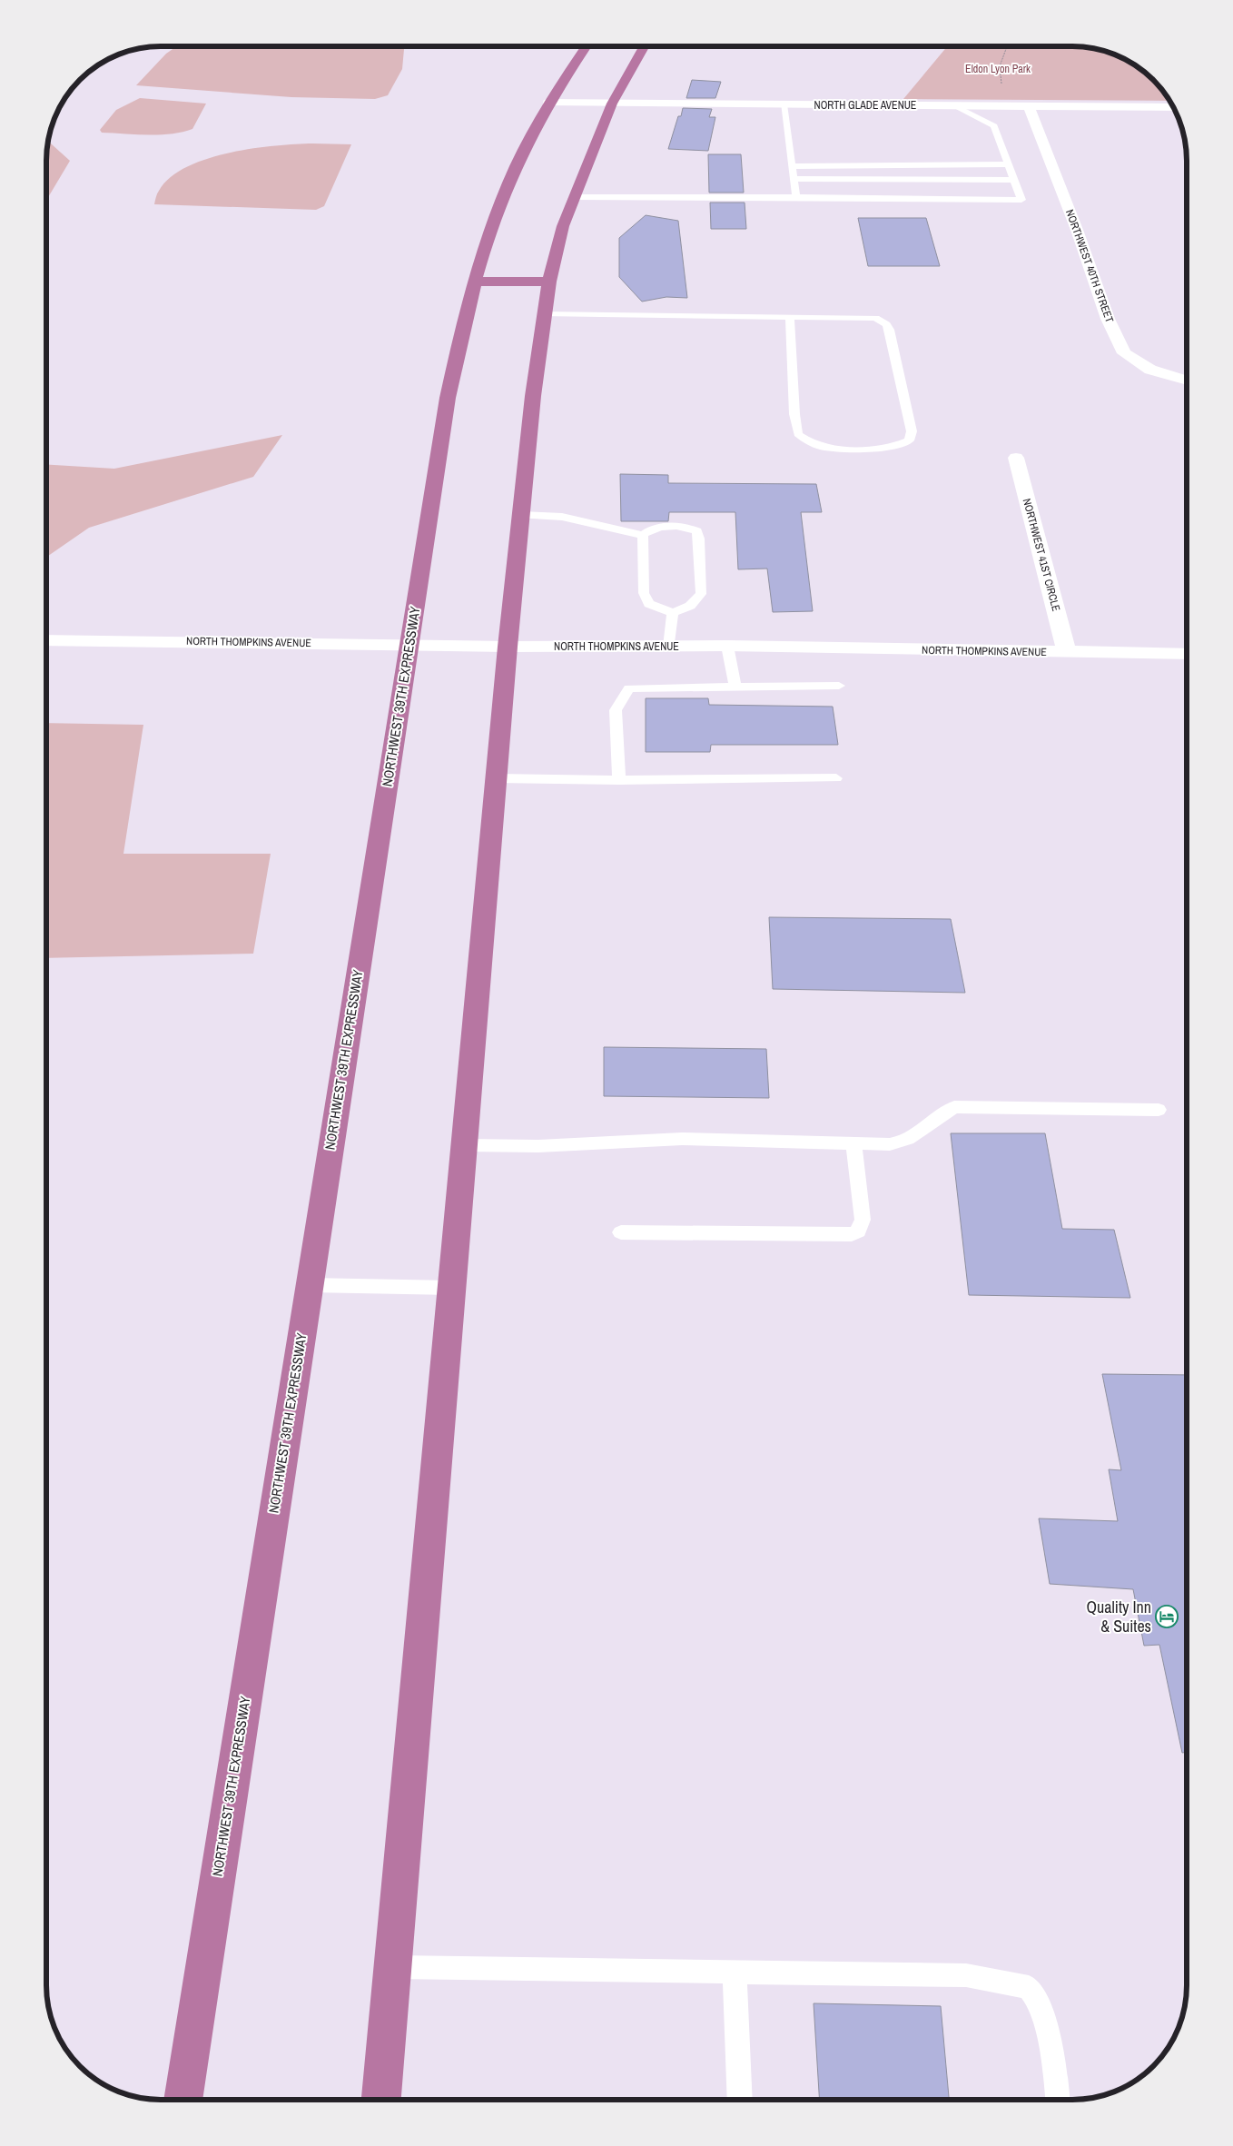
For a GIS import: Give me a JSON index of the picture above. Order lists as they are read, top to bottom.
{
  "streets": {
    "highway": ["NORTHWEST 39TH EXPRESSWAY"],
    "street": [
      "NORTH GLADE AVENUE",
      "NORTHWEST 40TH STREET",
      "NORTHWEST 41ST CIRCLE",
      "NORTH THOMPKINS AVENUE"
    ]
  },
  "crossings": [
    ["NORTH GLADE AVENUE", "NORTHWEST 40TH STREET"],
    ["NORTH GLADE AVENUE", "NORTHWEST 39TH EXPRESSWAY"],
    ["NORTHWEST 41ST CIRCLE", "NORTH THOMPKINS AVENUE"],
    ["NORTH THOMPKINS AVENUE", "NORTHWEST 39TH EXPRESSWAY"]
  ],
  "parks": ["Eldon Lyon Park"],
  "places": {
    "hotel": ["Quality Inn & Suites"]
  }
}
